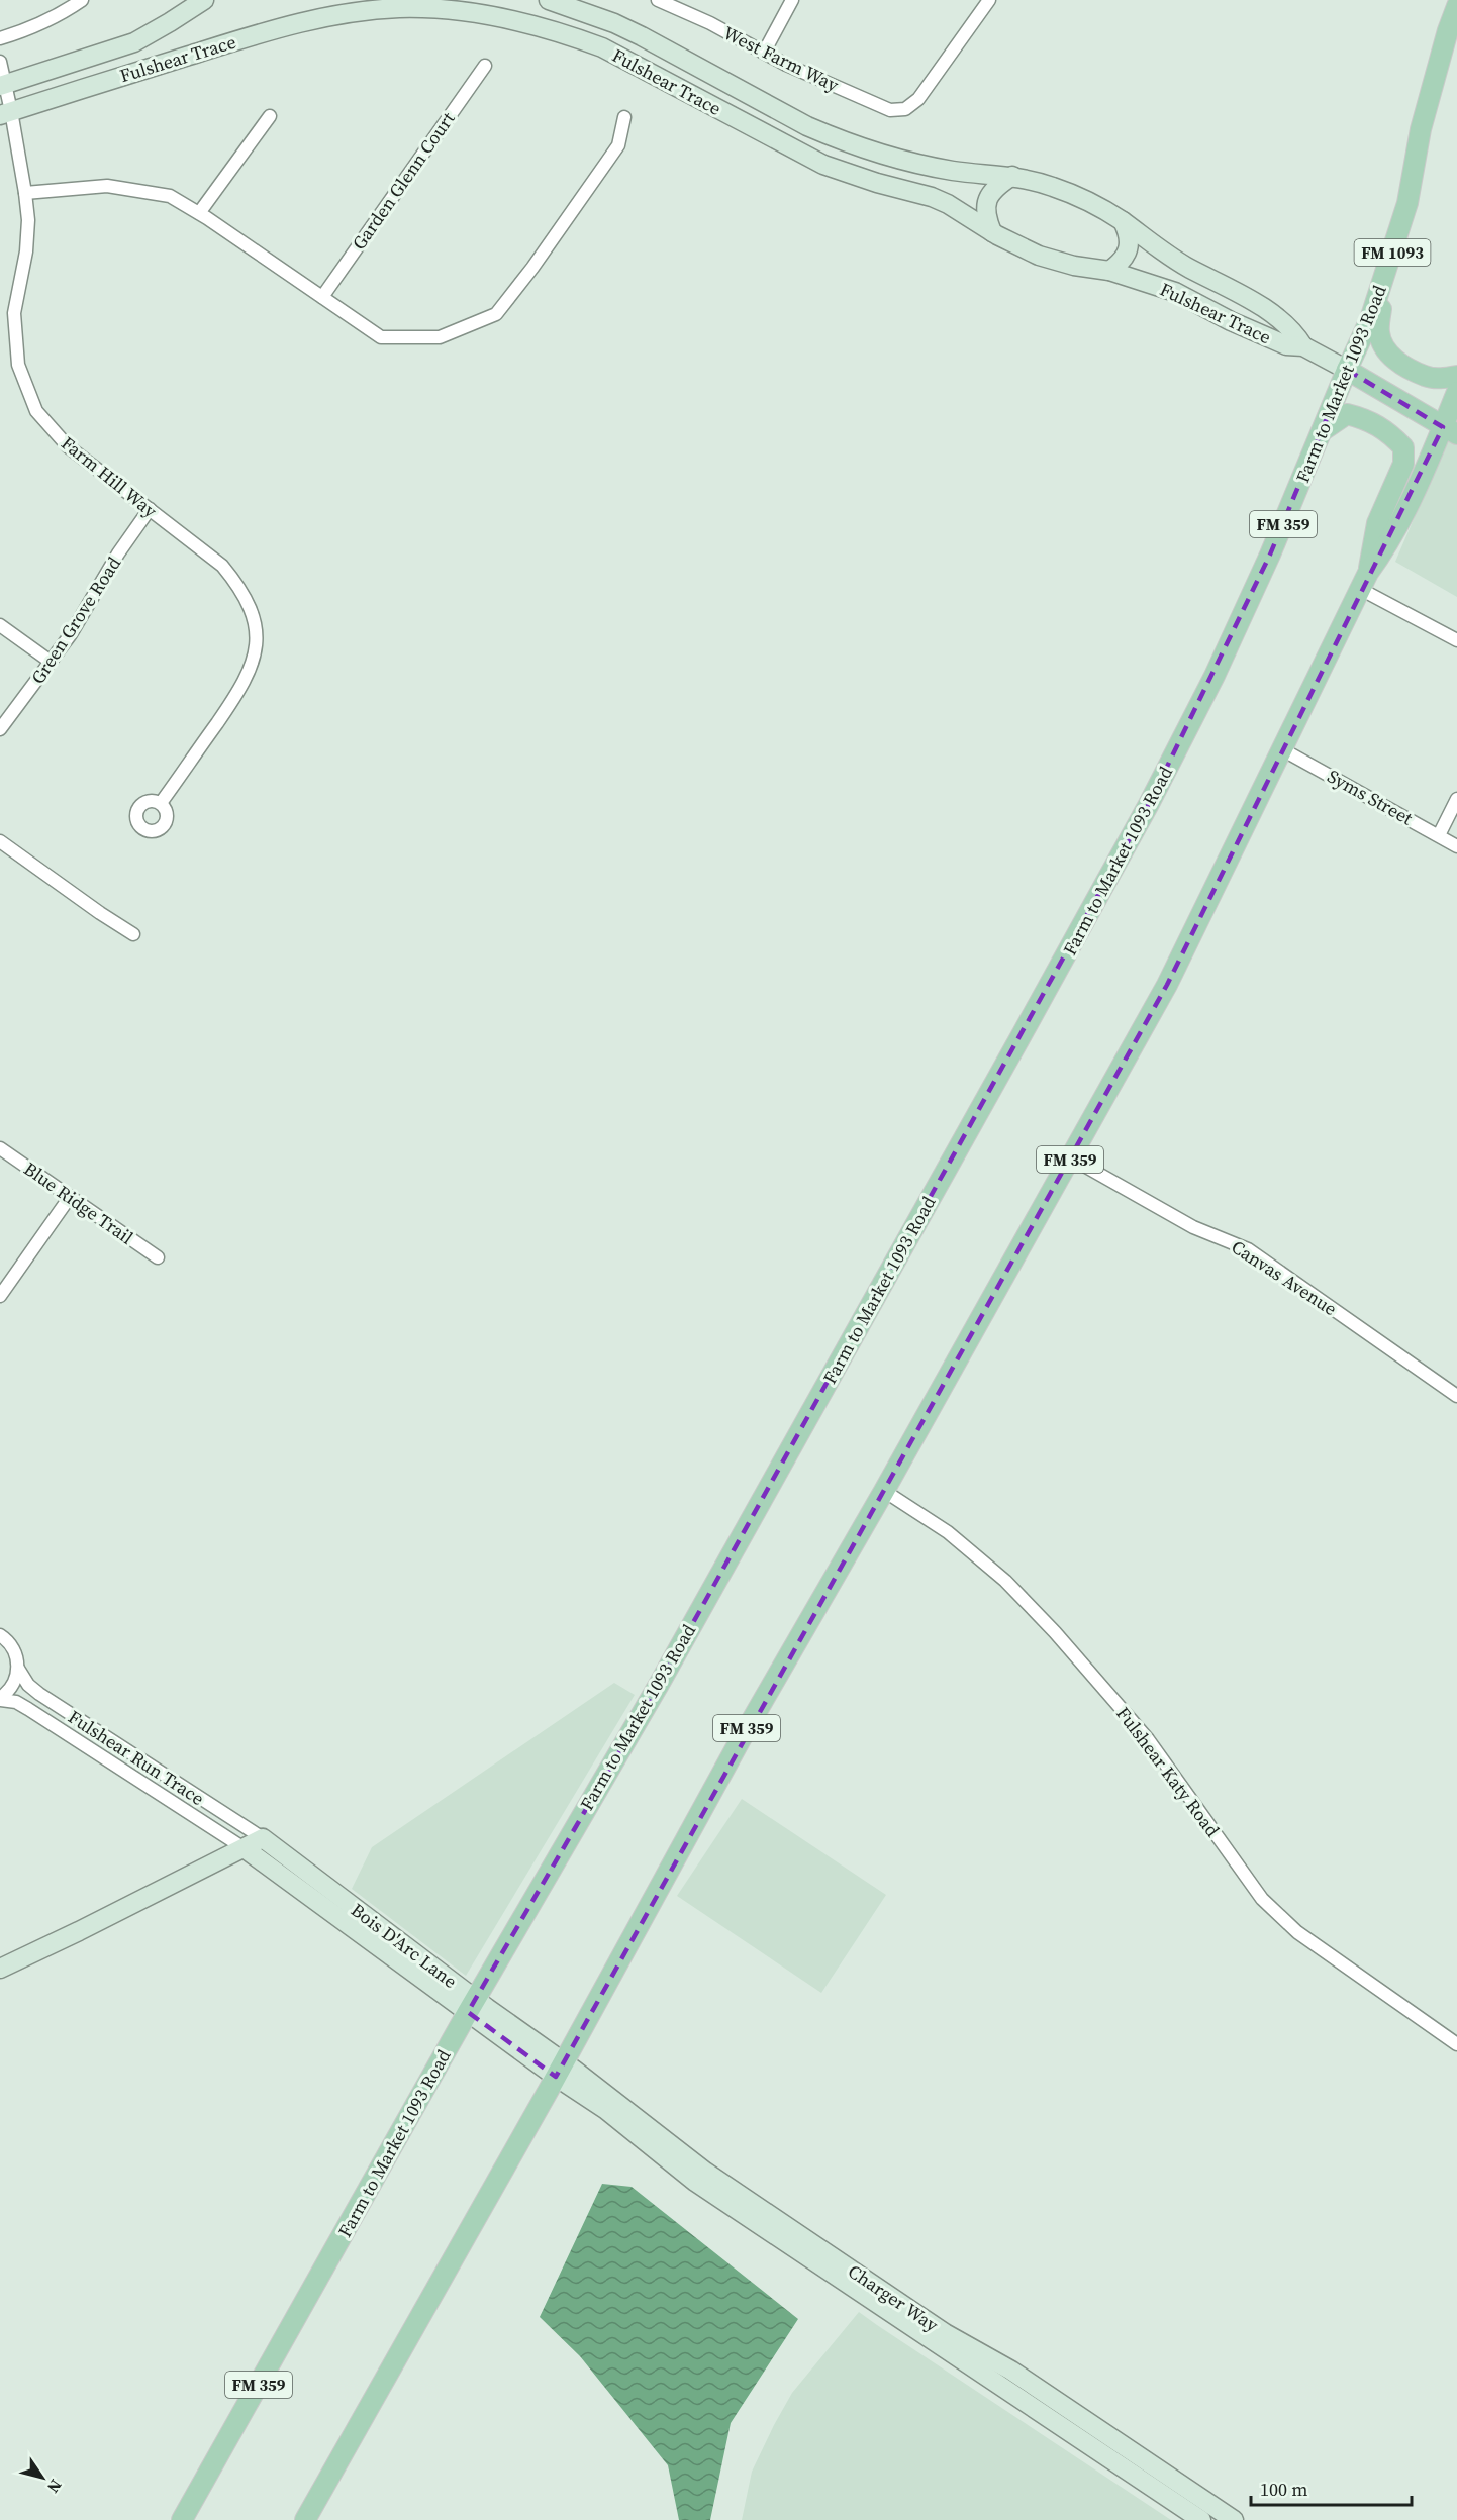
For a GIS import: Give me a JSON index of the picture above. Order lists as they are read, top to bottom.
{
  "streets": {
    "main road": [
      "Fulshear Trace",
      "FM 1093",
      "Farm to Market 1093 Road",
      "FM 359"
    ],
    "street": [
      "West Farm Way",
      "Garden Glenn Court",
      "Farm Hill Way",
      "Green Grove Road",
      "Syms Street",
      "Blue Ridge Trail",
      "Canvas Avenue",
      "Fulshear Run Trace",
      "Fulshear Katy Road",
      "Bois D'Arc Lane",
      "Charger Way"
    ]
  },
  "crossings": [
    ["Fulshear Trace", "Farm to Market 1093 Road"],
    ["Fulshear Trace", "Farm Hill Way"],
    ["Fulshear Trace", "FM 359"],
    ["Farm to Market 1093 Road", "Bois D'Arc Lane"],
    ["Farm Hill Way", "Green Grove Road"],
    ["FM 359", "Syms Street"],
    ["FM 359", "Canvas Avenue"],
    ["FM 359", "Fulshear Katy Road"],
    ["FM 359", "Bois D'Arc Lane"],
    ["FM 359", "Charger Way"],
    ["Fulshear Run Trace", "Bois D'Arc Lane"],
    ["Bois D'Arc Lane", "Charger Way"]
  ],
  "scale_bar": "100 m",
  "north": "bottom right"
}
